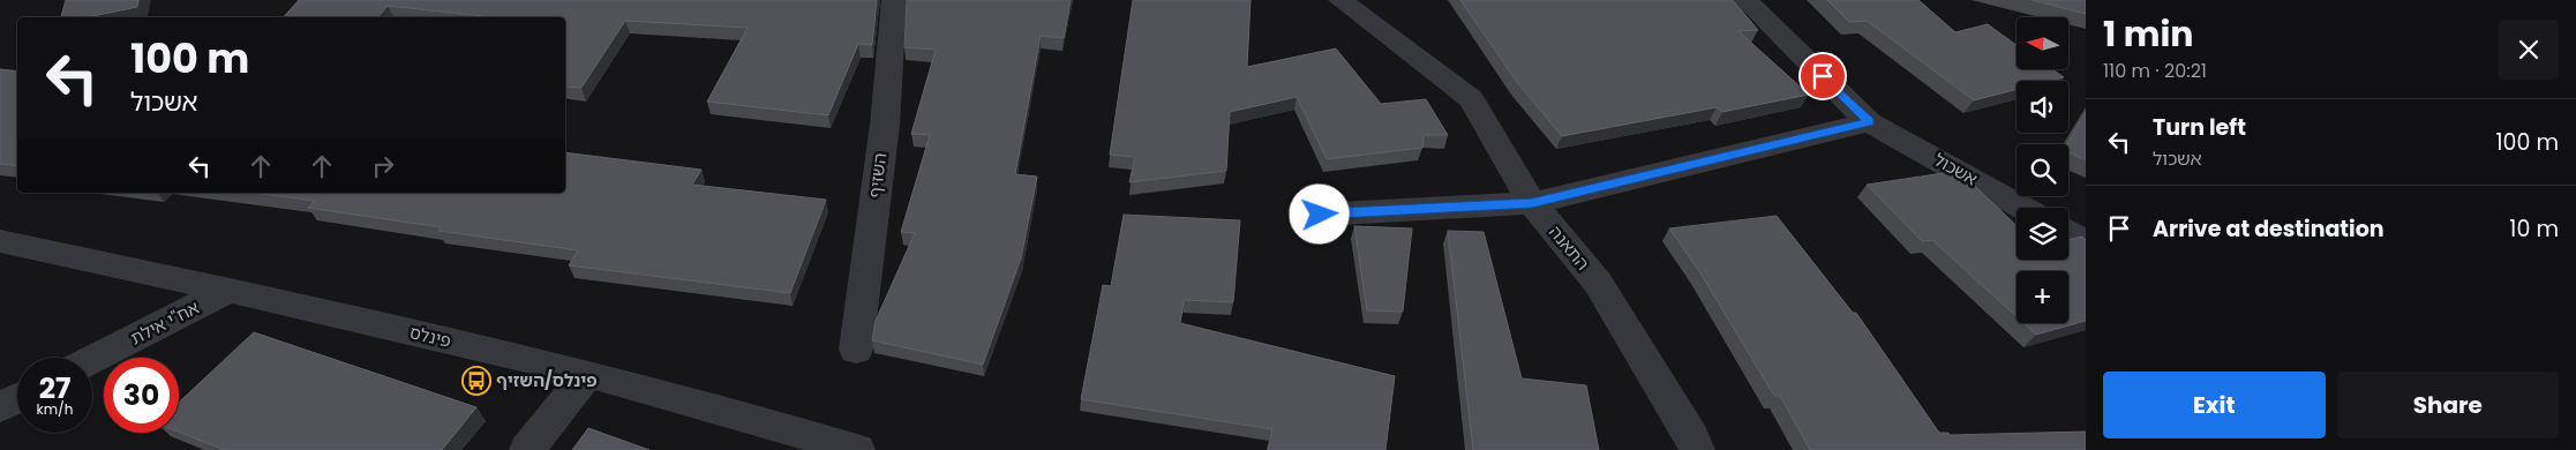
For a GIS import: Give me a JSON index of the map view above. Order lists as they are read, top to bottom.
{
  "streets": {
    "street": [
      "אשכול",
      "השזיף",
      "התאנה",
      "אח\"י אילת",
      "פינלס"
    ]
  },
  "crossings": [
    ["אח\"י אילת", "פינלס"]
  ],
  "places": {
    "bus stop": ["פינלס/השזיף"]
  },
  "north": "left",
  "page": {
    "heading": ["1 min", "110 m · 20:21"],
    "map_buttons": "+",
    "turn": ["100 m", "אשכול"],
    "list": [
      {
        "name": "Turn left",
        "note": "אשכול",
        "value": "100 m"
      },
      {
        "name": "Arrive at destination",
        "value": "10 m"
      }
    ],
    "speed": "27 km/h",
    "limit": "30",
    "buttons": ["Exit", "Share"]
  }
}
